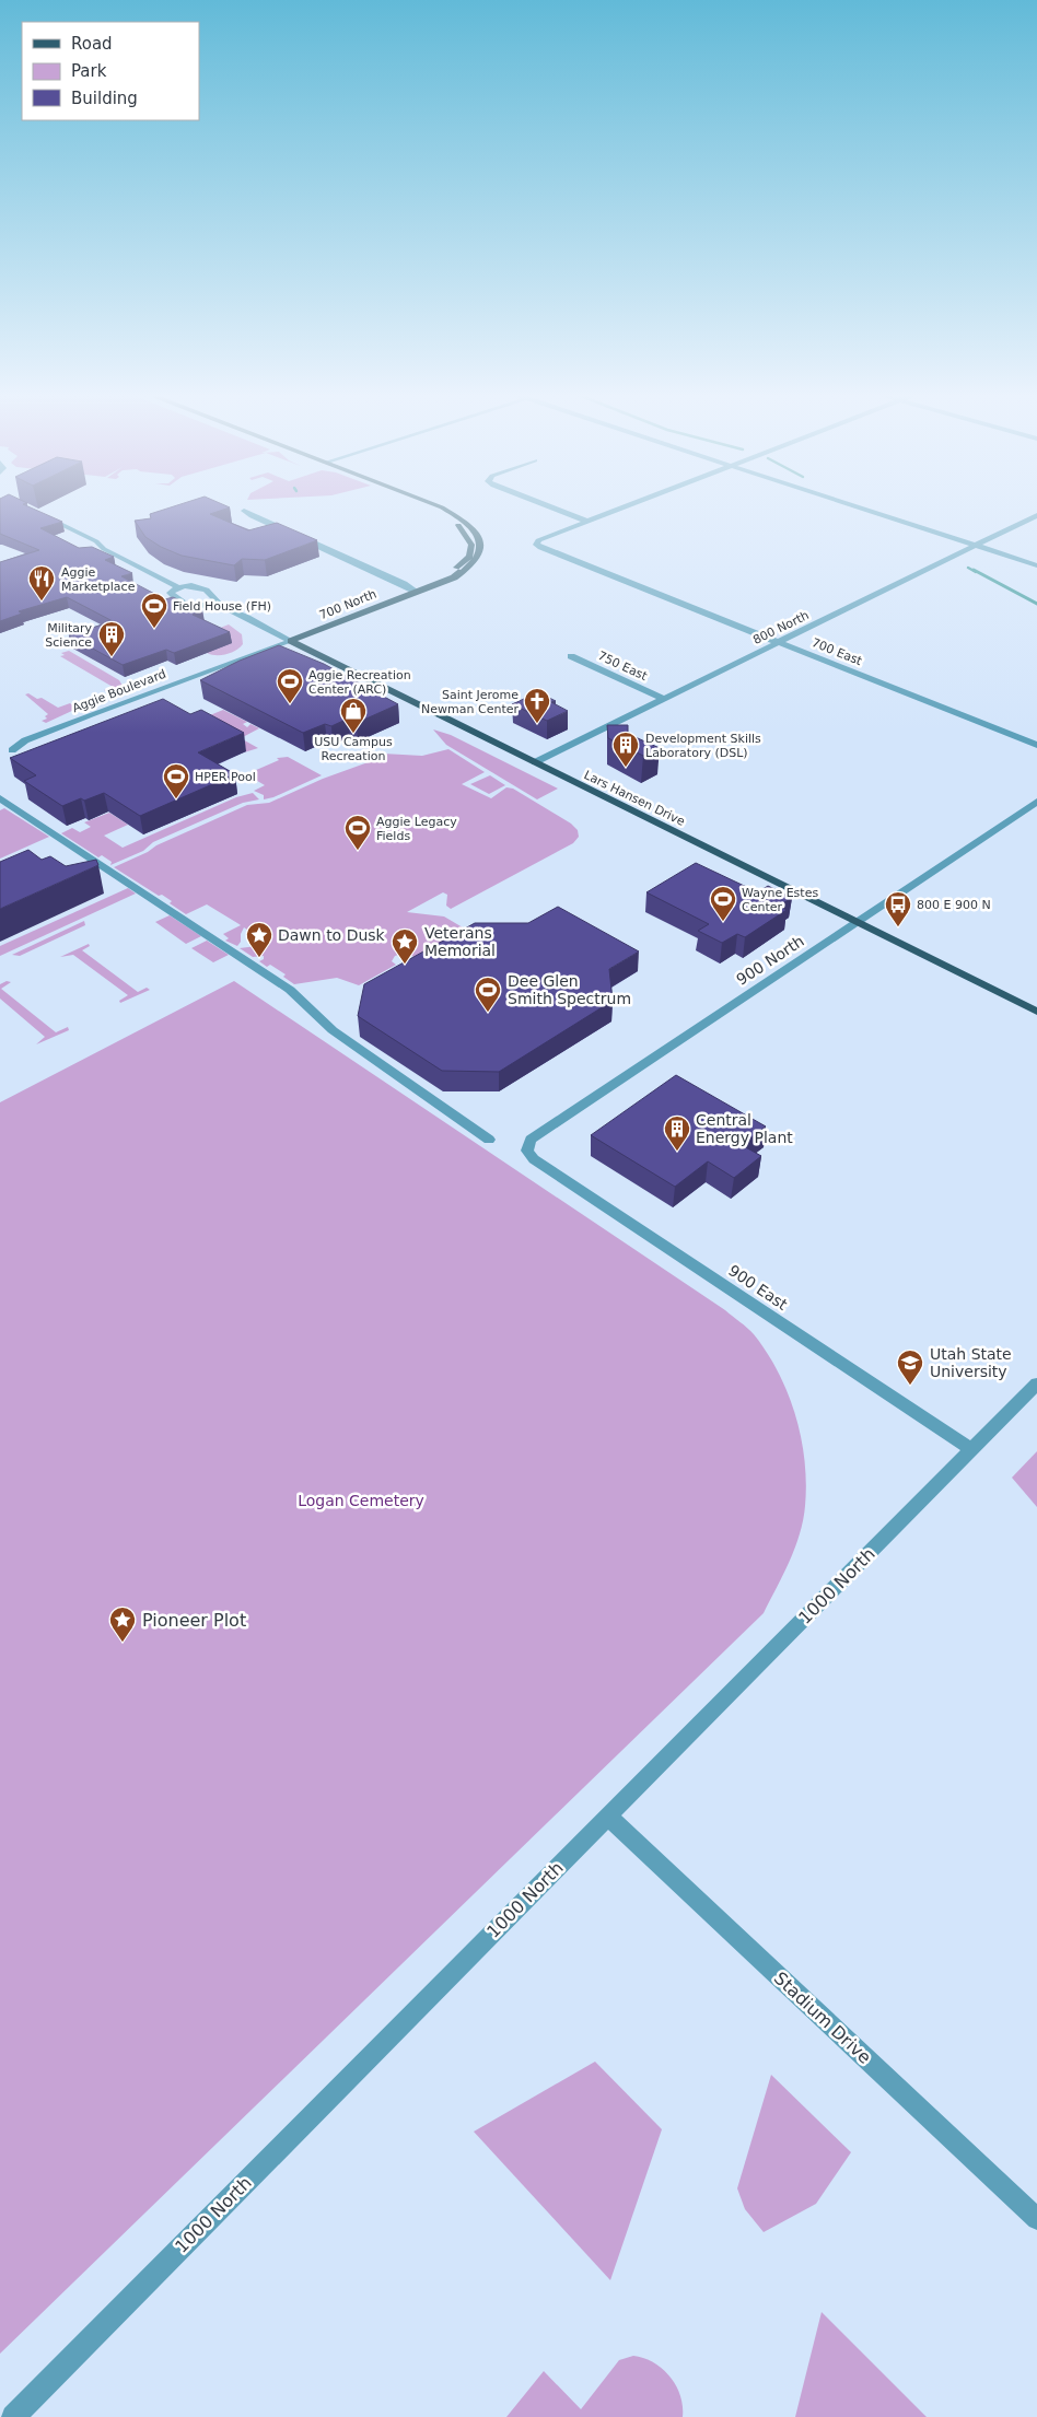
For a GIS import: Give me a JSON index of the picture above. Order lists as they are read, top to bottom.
{
  "streets": {
    "main road": ["700 North", "Lars Hansen Drive"],
    "street": [
      "800 North",
      "700 East",
      "750 East",
      "Aggie Boulevard",
      "900 North",
      "900 East",
      "1000 North",
      "Stadium Drive"
    ]
  },
  "crossings": [
    ["700 North", "Aggie Boulevard"],
    ["700 North", "Lars Hansen Drive"],
    ["800 North", "700 East"],
    ["800 North", "750 East"],
    ["800 North", "Lars Hansen Drive"],
    ["Aggie Boulevard", "Lars Hansen Drive"],
    ["Lars Hansen Drive", "900 North"],
    ["900 North", "900 East"],
    ["900 East", "1000 North"],
    ["1000 North", "Stadium Drive"]
  ],
  "parks": ["Logan Cemetery"],
  "places": {
    "restaurant": ["Aggie Marketplace"],
    "sports": [
      "Field House (FH)",
      "Aggie Recreation Center (ARC)",
      "HPER Pool",
      "Aggie Legacy Fields",
      "Wayne Estes Center",
      "Dee Glen Smith Spectrum"
    ],
    "building": ["Military Science", "Development Skills Laboratory (DSL)", "Central Energy Plant"],
    "church": ["Saint Jerome Newman Center"],
    "shop": ["USU Campus Recreation"],
    "bus stop": ["800 E 900 N"],
    "place": ["Dawn to Dusk", "Veterans Memorial", "Pioneer Plot"],
    "school or university": ["Utah State University"]
  },
  "legend": ["Road", "Park", "Building"]
}
